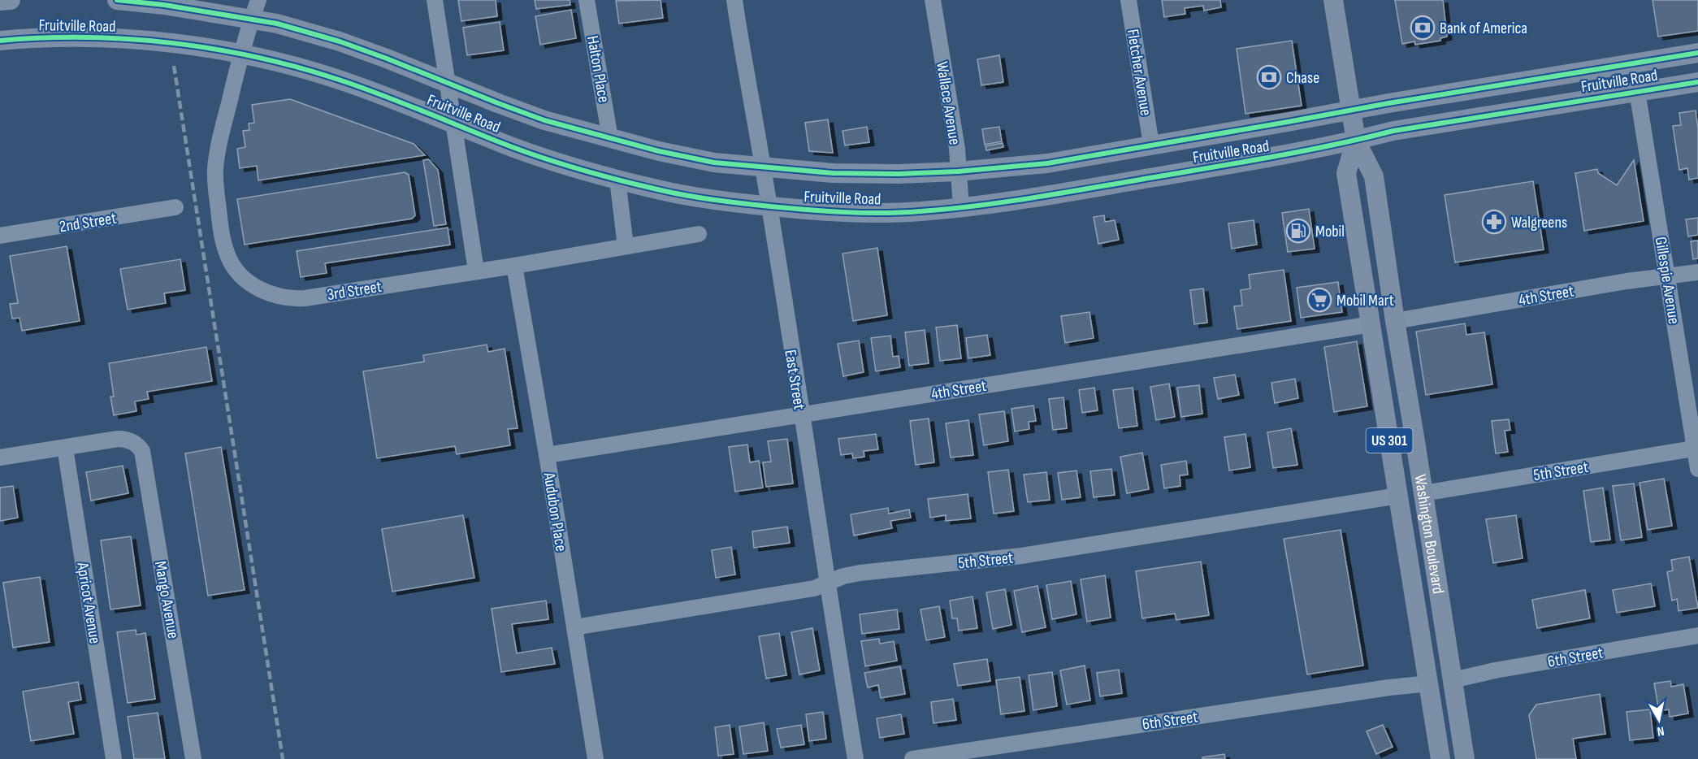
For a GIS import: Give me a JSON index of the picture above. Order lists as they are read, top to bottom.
{
  "streets": {
    "main road": ["Fruitville Road", "US 301", "Washington Boulevard"],
    "street": [
      "Halton Place",
      "Fletcher Avenue",
      "Wallace Avenue",
      "2nd Street",
      "Gillespie Avenue",
      "3rd Street",
      "4th Street",
      "East Street",
      "5th Street",
      "Audubon Place",
      "Mango Avenue",
      "Apricot Avenue",
      "6th Street"
    ]
  },
  "crossings": [
    ["Fruitville Road", "Halton Place"],
    ["Fruitville Road", "Fletcher Avenue"],
    ["Fruitville Road", "Wallace Avenue"],
    ["Fruitville Road", "Gillespie Avenue"],
    ["Fruitville Road", "3rd Street"],
    ["Fruitville Road", "East Street"],
    ["Fruitville Road", "Washington Boulevard"],
    ["Gillespie Avenue", "4th Street"],
    ["Gillespie Avenue", "5th Street"],
    ["3rd Street", "Audubon Place"],
    ["4th Street", "East Street"],
    ["4th Street", "Audubon Place"],
    ["4th Street", "Washington Boulevard"],
    ["East Street", "5th Street"],
    ["5th Street", "Audubon Place"],
    ["5th Street", "Washington Boulevard"],
    ["Washington Boulevard", "6th Street"],
    ["Mango Avenue", "Apricot Avenue"]
  ],
  "places": {
    "bank": ["Bank of America", "Chase"],
    "pharmacy": ["Walgreens"],
    "fuel station": ["Mobil"],
    "supermarket": ["Mobil Mart"]
  },
  "north": "bottom"
}
